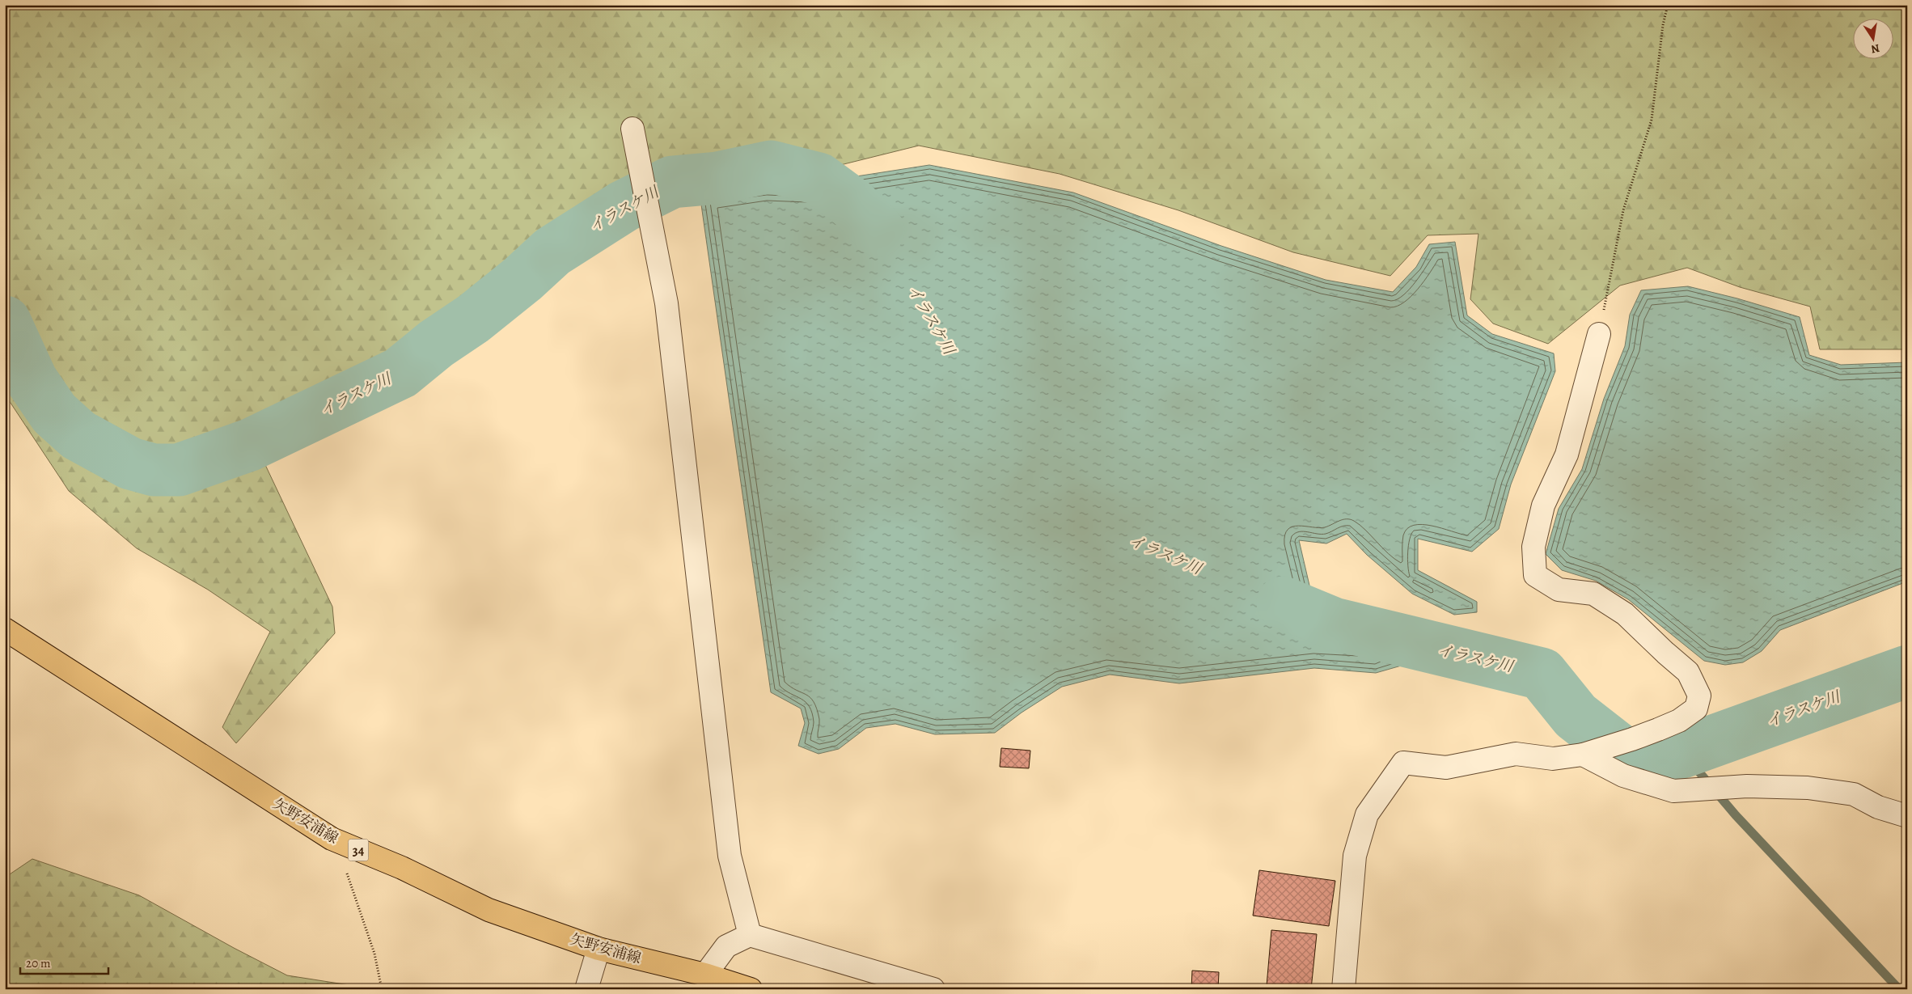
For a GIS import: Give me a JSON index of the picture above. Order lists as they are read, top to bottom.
{
  "streets": {
    "main road": ["矢野安浦線", "34"]
  },
  "water": ["イラスケ川"],
  "scale_bar": "20 m",
  "north": "bottom"
}
